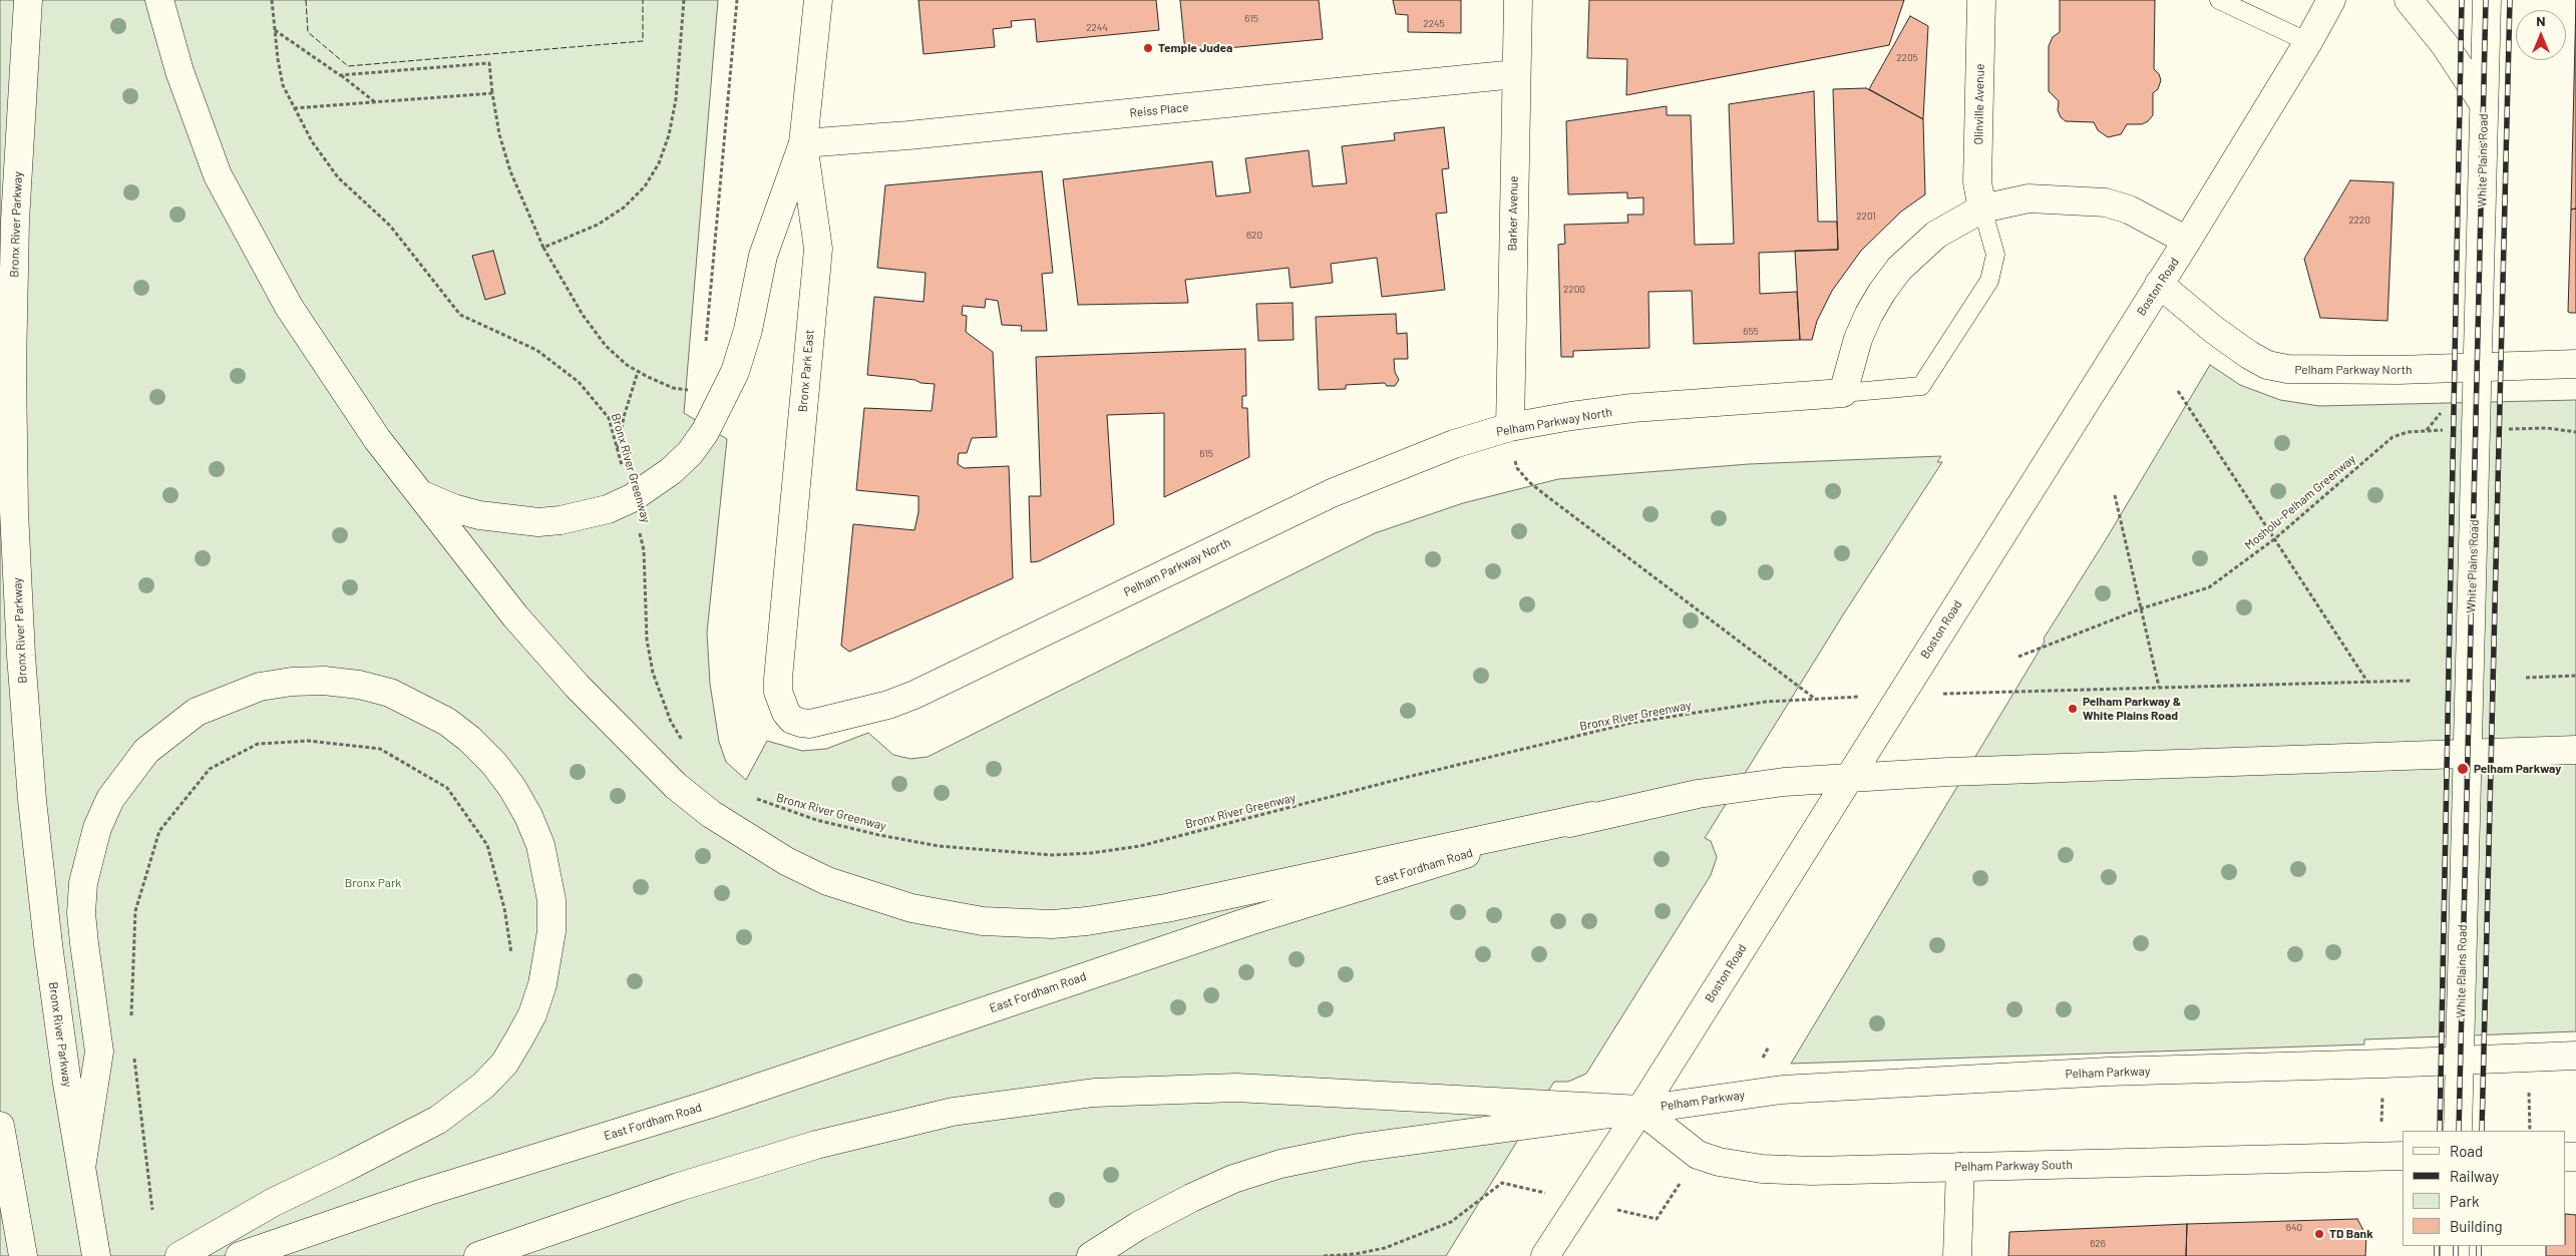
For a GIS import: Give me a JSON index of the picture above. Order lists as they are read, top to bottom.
{
  "streets": {
    "main road": [
      "Olinville Avenue",
      "Reiss Place",
      "White Plains Road",
      "Barker Avenue",
      "Bronx River Parkway",
      "Boston Road",
      "Pelham Parkway North",
      "Bronx Park East",
      "East Fordham Road",
      "Pelham Parkway",
      "Pelham Parkway South"
    ],
    "path": ["Bronx River Greenway", "Mosholu-Pelham Greenway"]
  },
  "crossings": [
    ["Reiss Place", "Barker Avenue"],
    ["Reiss Place", "Bronx Park East"],
    ["White Plains Road", "Pelham Parkway North"],
    ["White Plains Road", "Pelham Parkway"],
    ["Barker Avenue", "Pelham Parkway North"],
    ["Barker Avenue", "Bronx River Greenway"],
    ["Boston Road", "Pelham Parkway North"],
    ["Boston Road", "East Fordham Road"],
    ["Boston Road", "Pelham Parkway"],
    ["Boston Road", "Pelham Parkway South"],
    ["Pelham Parkway North", "Bronx Park East"],
    ["Pelham Parkway North", "Bronx River Greenway"],
    ["Pelham Parkway", "Pelham Parkway South"]
  ],
  "parks": ["Bronx Park"],
  "places": [
    "Temple Judea",
    "Pelham Parkway & White Plains Road",
    "Pelham Parkway",
    "TD Bank"
  ],
  "house_numbers": [
    "615",
    "2245",
    "2244",
    "2205",
    "2201",
    "2220",
    "620",
    "2200",
    "655",
    "615",
    "640",
    "626"
  ],
  "legend": [
    "Road",
    "Railway",
    "Park",
    "Building"
  ],
  "north": "top"
}
